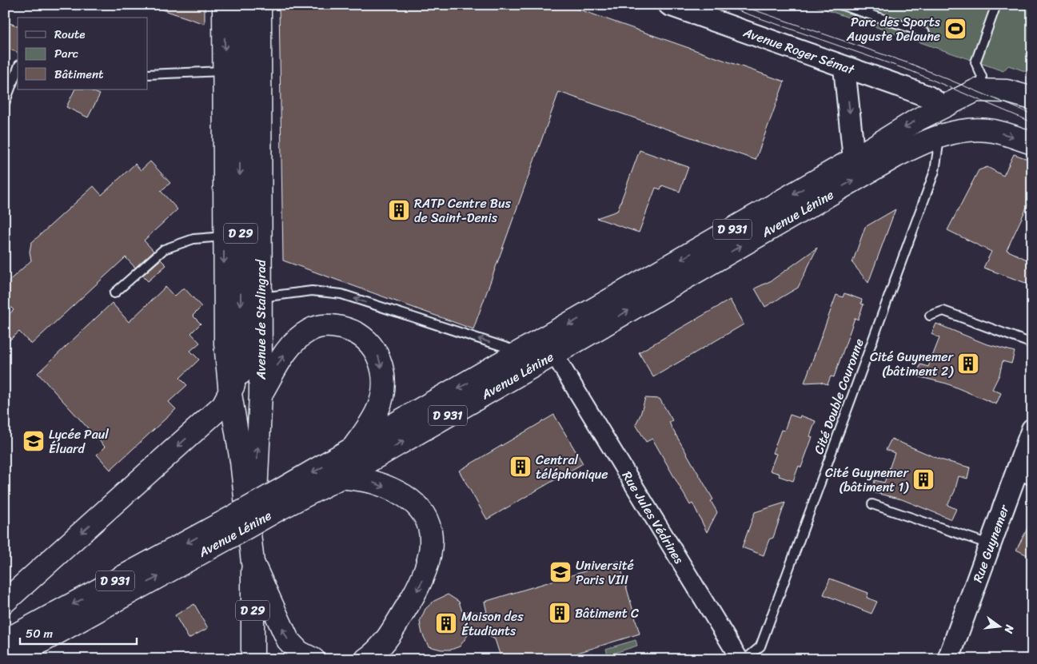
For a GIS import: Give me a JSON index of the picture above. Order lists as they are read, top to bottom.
{
  "streets": {
    "main road": [
      "Avenue Lénine",
      "D 931",
      "D 29",
      "Avenue de Stalingrad"
    ],
    "street": ["Avenue Roger Sémat", "Rue Jules Védrines", "Rue Guynemer"],
    "lane": ["Cité Double Couronne"]
  },
  "crossings": [
    ["Avenue Roger Sémat", "Avenue Lénine"],
    ["Avenue Roger Sémat", "D 931"],
    ["Avenue Lénine", "D 931"],
    ["Avenue Lénine", "Cité Double Couronne"],
    ["Avenue Lénine", "Rue Jules Védrines"],
    ["D 29", "Avenue de Stalingrad"]
  ],
  "places": {
    "sports": ["Parc des Sports Auguste Delaune"],
    "building": [
      "RATP Centre Bus de Saint-Denis",
      "Cité Guynemer (bâtiment 2)",
      "Central téléphonique",
      "Cité Guynemer (bâtiment 1)",
      "Bâtiment C",
      "Maison des Étudiants"
    ],
    "school or university": ["Lycée Paul Éluard", "Université Paris VIII"]
  },
  "legend": ["Route", "Parc", "Bâtiment"],
  "scale_bar": "50 m",
  "north": "right"
}
